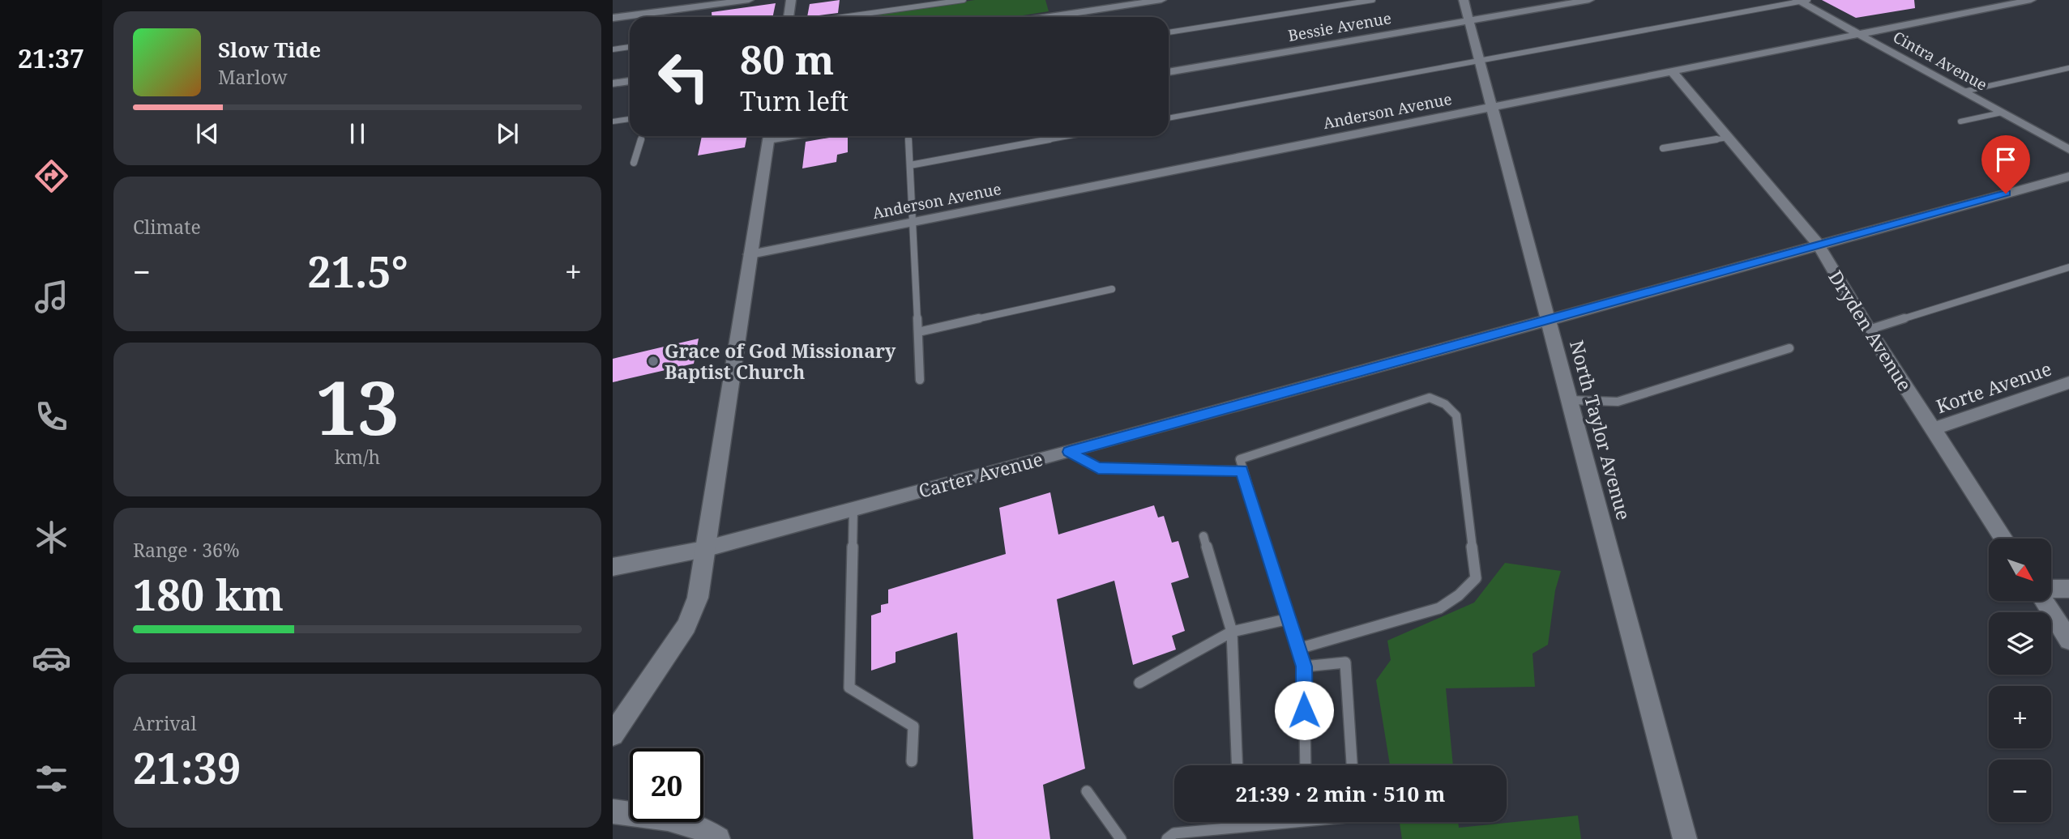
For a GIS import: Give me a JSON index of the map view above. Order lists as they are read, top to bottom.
{
  "streets": {
    "street": [
      "Bessie Avenue",
      "Cintra Avenue",
      "Anderson Avenue",
      "Dryden Avenue",
      "Korte Avenue",
      "North Taylor Avenue",
      "Carter Avenue"
    ]
  },
  "crossings": [
    ["Bessie Avenue", "North Taylor Avenue"],
    ["Cintra Avenue", "Anderson Avenue"],
    ["Anderson Avenue", "Dryden Avenue"],
    ["Anderson Avenue", "North Taylor Avenue"],
    ["Dryden Avenue", "Korte Avenue"],
    ["Dryden Avenue", "Carter Avenue"],
    ["North Taylor Avenue", "Carter Avenue"]
  ],
  "places": ["Grace of God Missionary Baptist Church"],
  "north": "bottom right",
  "page": {
    "tabs": "21:37",
    "turn": ["80 m", "Turn left"],
    "song": ["Slow Tide", "Marlow"],
    "tile": [
      "Climate",
      ["13", "km/h"],
      ["Range · 36%", "180 km"],
      ["Arrival", "21:39"]
    ],
    "heat": ["−", "21.5°", "+"],
    "map_buttons": ["+", "−"],
    "limit": "20",
    "trip": "21:39 · 2 min · 510 m"
  }
}
